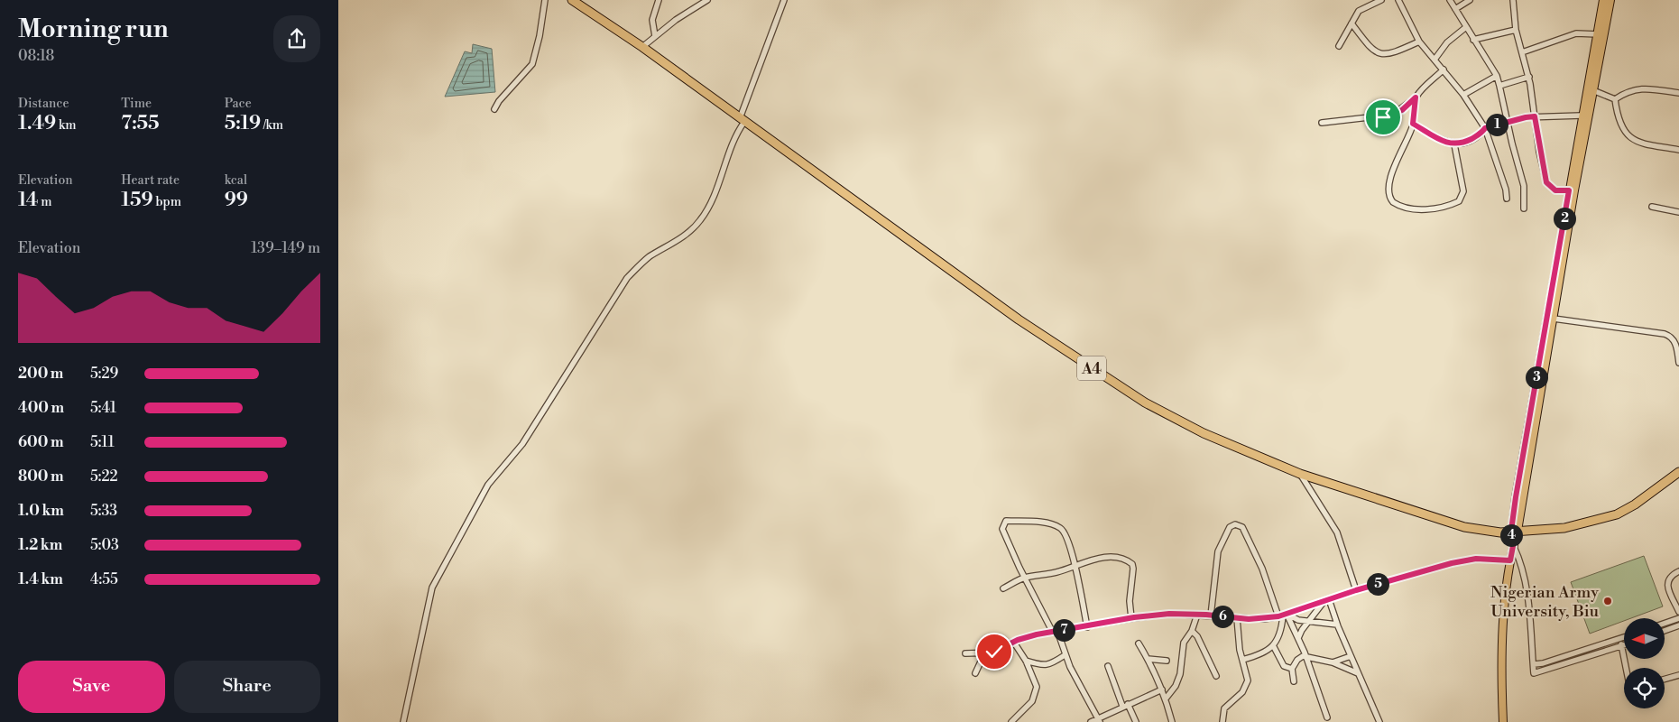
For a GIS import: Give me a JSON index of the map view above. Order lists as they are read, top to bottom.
{
  "streets": {
    "highway": ["A4"]
  },
  "places": ["Nigerian Army University, Biu"],
  "north": "left",
  "page": {
    "heading": ["Morning run", "08:18"],
    "stats": [
      ["Distance", "1.49 km"],
      ["Time", "7:55"],
      ["Pace", "5:19 /km"],
      ["Elevation", "14 m"],
      ["Heart rate", "159 bpm"],
      ["kcal", "99"]
    ],
    "pins": [
      "1",
      "2",
      "3",
      "4",
      "5",
      "6",
      "7"
    ],
    "chart": ["Elevation", "139–149 m"],
    "list": [
      {
        "name": "200 m",
        "note": "5:29"
      },
      {
        "name": "400 m",
        "note": "5:41"
      },
      {
        "name": "600 m",
        "note": "5:11"
      },
      {
        "name": "800 m",
        "note": "5:22"
      },
      {
        "name": "1.0 km",
        "note": "5:33"
      },
      {
        "name": "1.2 km",
        "note": "5:03"
      },
      {
        "name": "1.4 km",
        "note": "4:55"
      }
    ],
    "buttons": ["Save", "Share"]
  }
}
